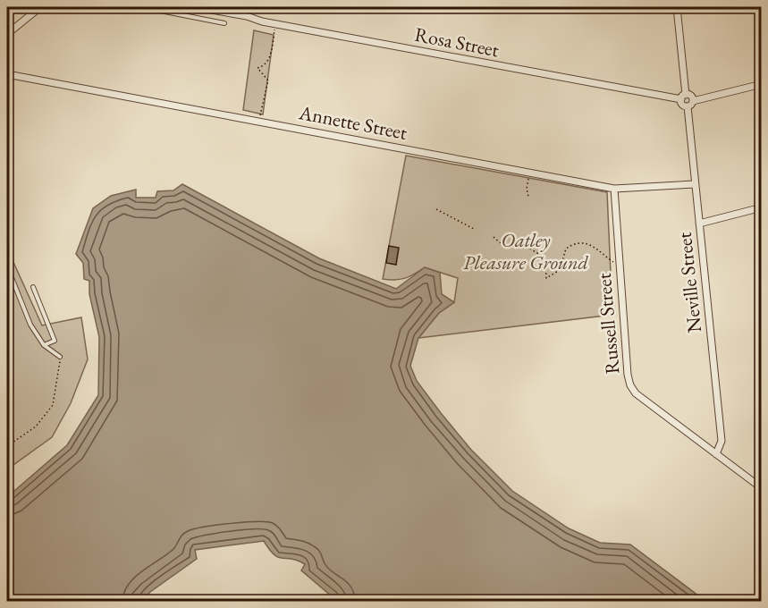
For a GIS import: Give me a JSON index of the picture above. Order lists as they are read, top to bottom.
{
  "streets": {
    "street": [
      "Rosa Street",
      "Annette Street",
      "Neville Street",
      "Russell Street"
    ]
  },
  "crossings": [
    ["Annette Street", "Neville Street"],
    ["Annette Street", "Russell Street"],
    ["Neville Street", "Russell Street"]
  ],
  "parks": ["Oatley Pleasure Ground"]
}
